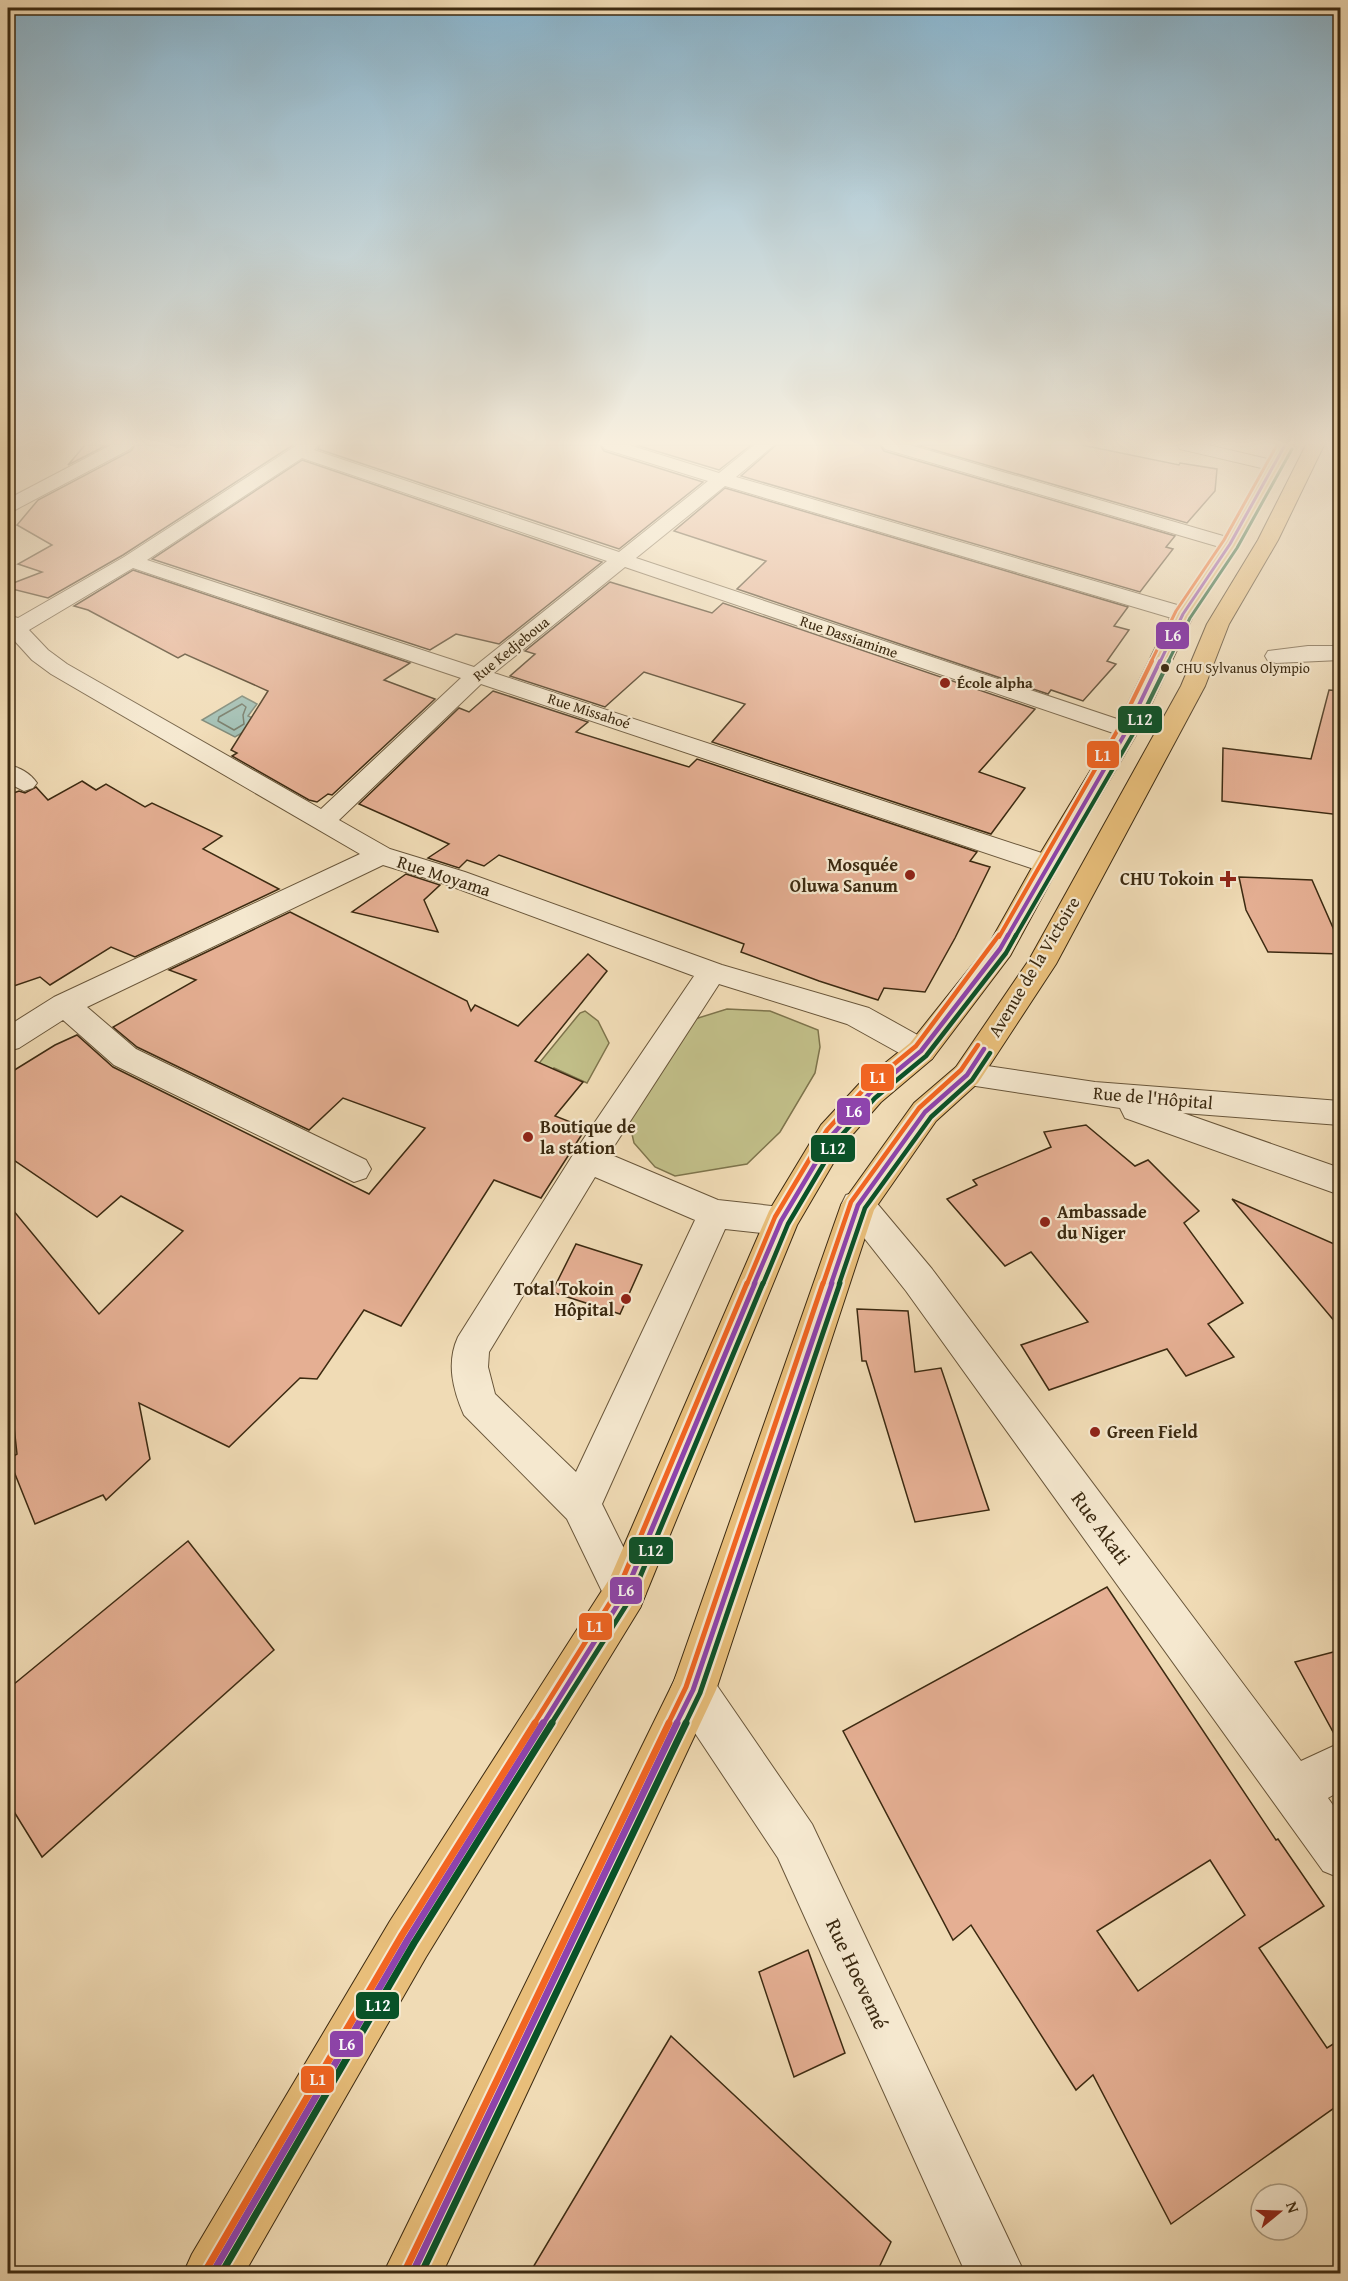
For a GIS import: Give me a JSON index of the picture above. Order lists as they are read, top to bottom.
{
  "streets": {
    "highway": ["Avenue de la Victoire"],
    "street": [
      "Rue Dassiamime",
      "Rue Kedjeboua",
      "Rue Missahoé",
      "Rue Moyama",
      "Rue de l'Hôpital",
      "Rue Akati",
      "Rue Hoevemé"
    ]
  },
  "crossings": [
    ["Rue Dassiamime", "Rue Kedjeboua"],
    ["Rue Kedjeboua", "Rue Missahoé"],
    ["Rue Kedjeboua", "Rue Moyama"],
    ["Avenue de la Victoire", "Rue de l'Hôpital"],
    ["Avenue de la Victoire", "Rue Akati"],
    ["Avenue de la Victoire", "Rue Hoevemé"]
  ],
  "places": {
    "other": [
      "CHU Sylvanus Olympio",
      "École alpha",
      "Mosquée Oluwa Sanum",
      "Boutique de la station",
      "Ambassade du Niger",
      "Total Tokoin Hôpital",
      "Green Field"
    ],
    "health": ["CHU Tokoin"]
  },
  "lines": ["transit line L6", "transit line L12", "transit line L1"],
  "north": "right"
}
